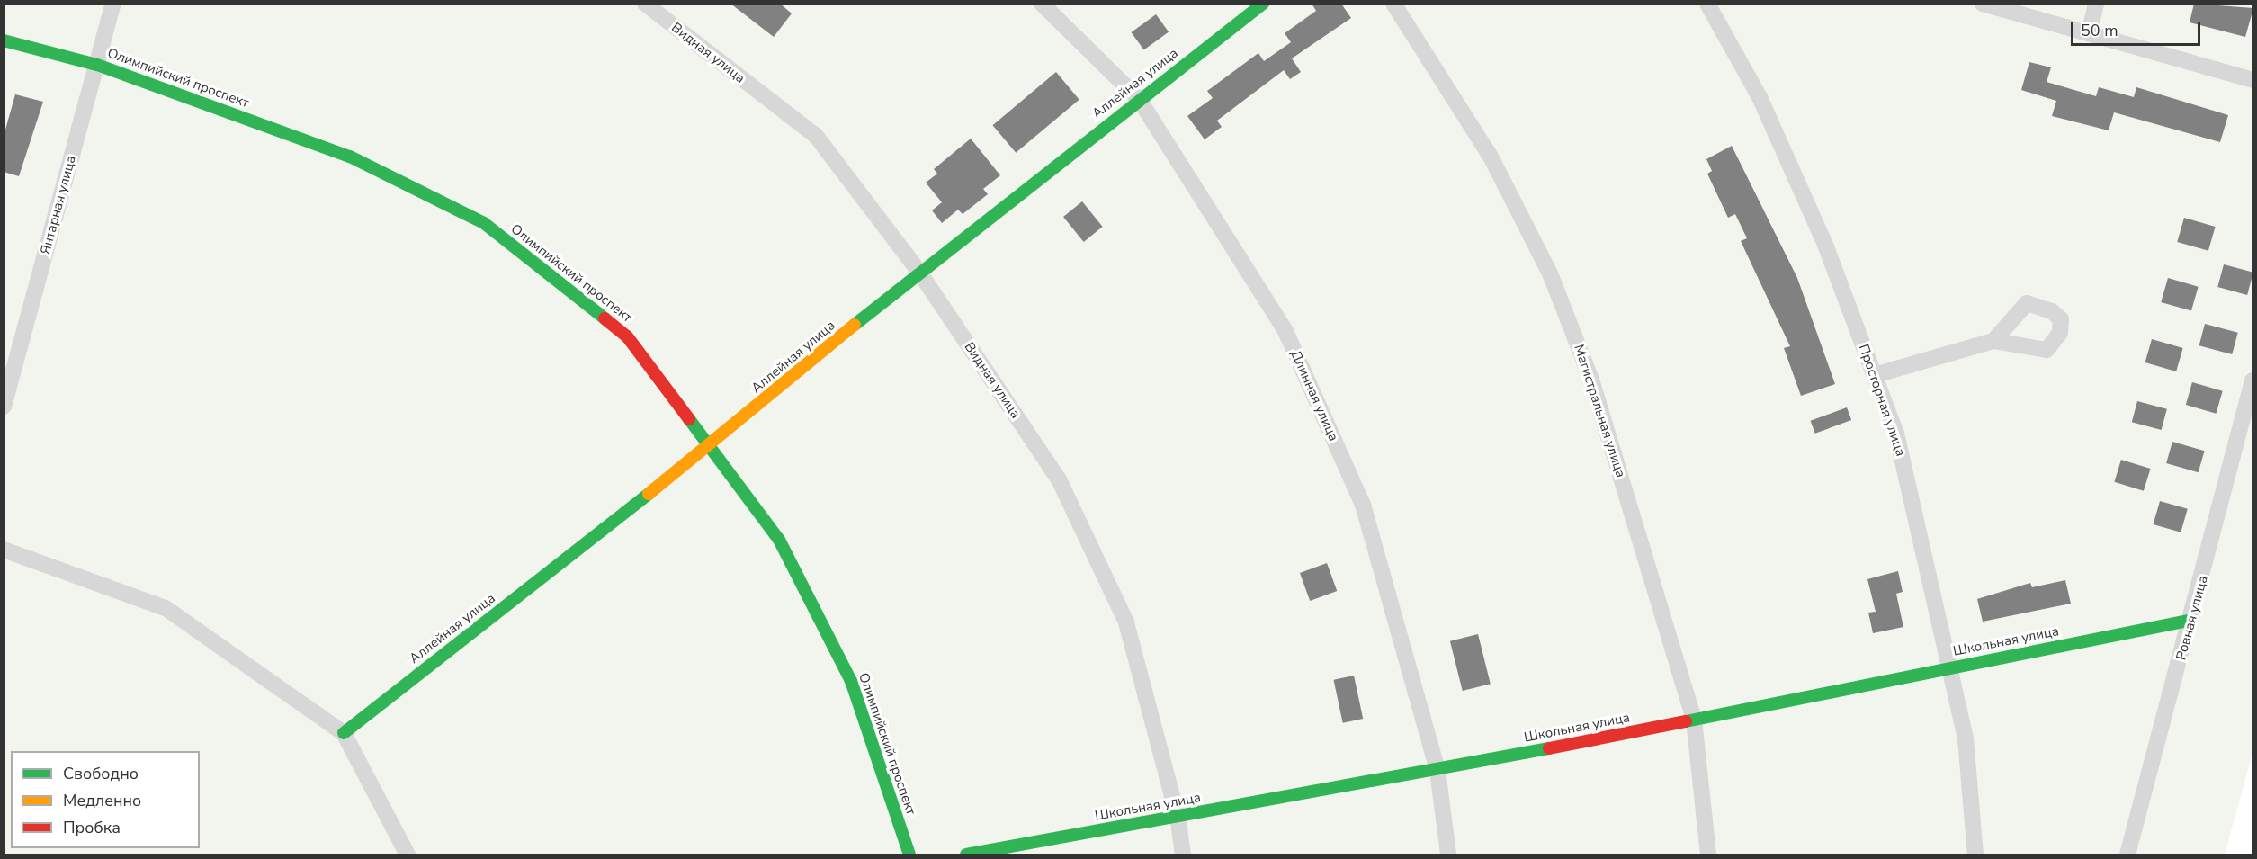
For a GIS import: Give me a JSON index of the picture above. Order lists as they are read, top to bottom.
{
  "streets": {
    "street": [
      "Видная улица",
      "Олимпийский проспект",
      "Аллейная улица",
      "Янтарная улица",
      "Длинная улица",
      "Просторная улица",
      "Магистральная улица",
      "Ровная улица",
      "Школьная улица"
    ]
  },
  "crossings": [
    ["Видная улица", "Аллейная улица"],
    ["Видная улица", "Школьная улица"],
    ["Олимпийский проспект", "Аллейная улица"],
    ["Олимпийский проспект", "Янтарная улица"],
    ["Аллейная улица", "Длинная улица"],
    ["Длинная улица", "Школьная улица"],
    ["Просторная улица", "Школьная улица"],
    ["Магистральная улица", "Школьная улица"],
    ["Ровная улица", "Школьная улица"]
  ],
  "legend": ["Свободно", "Медленно", "Пробка"],
  "scale_bar": "50 m"
}
